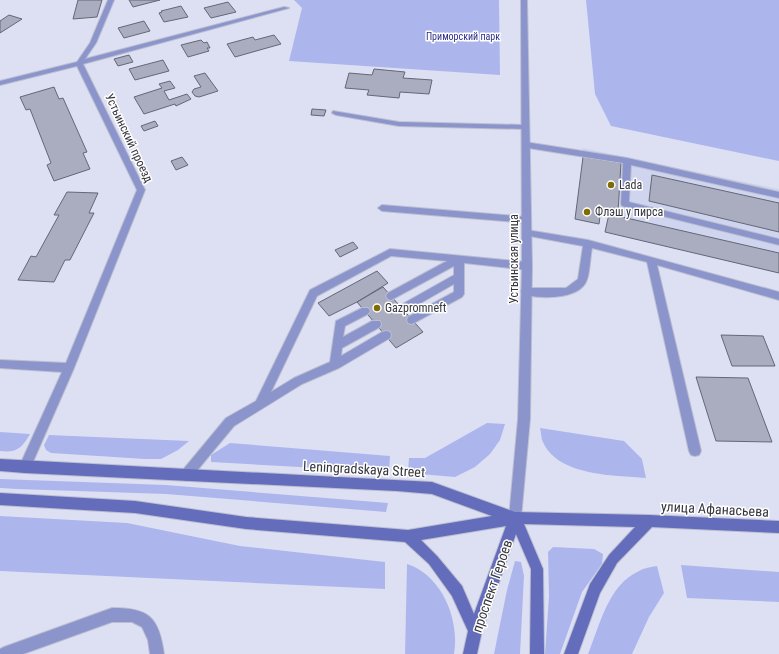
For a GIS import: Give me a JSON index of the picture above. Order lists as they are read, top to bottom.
{
  "streets": {
    "main road": ["Leningradskaya Street", "улица Афанасьева", "проспект Героев"],
    "street": ["Устьинский проезд", "Устьинская улица"]
  },
  "crossings": [
    ["Устьинский проезд", "Leningradskaya Street"],
    ["Устьинская улица", "Leningradskaya Street"],
    ["Устьинская улица", "улица Афанасьева"],
    ["Устьинская улица", "проспект Героев"],
    ["Leningradskaya Street", "улица Афанасьева"],
    ["Leningradskaya Street", "проспект Героев"],
    ["улица Афанасьева", "проспект Героев"]
  ],
  "parks": ["Приморский парк"],
  "places": ["Lada", "Флэш у пирса", "Gazpromneft"]
}
